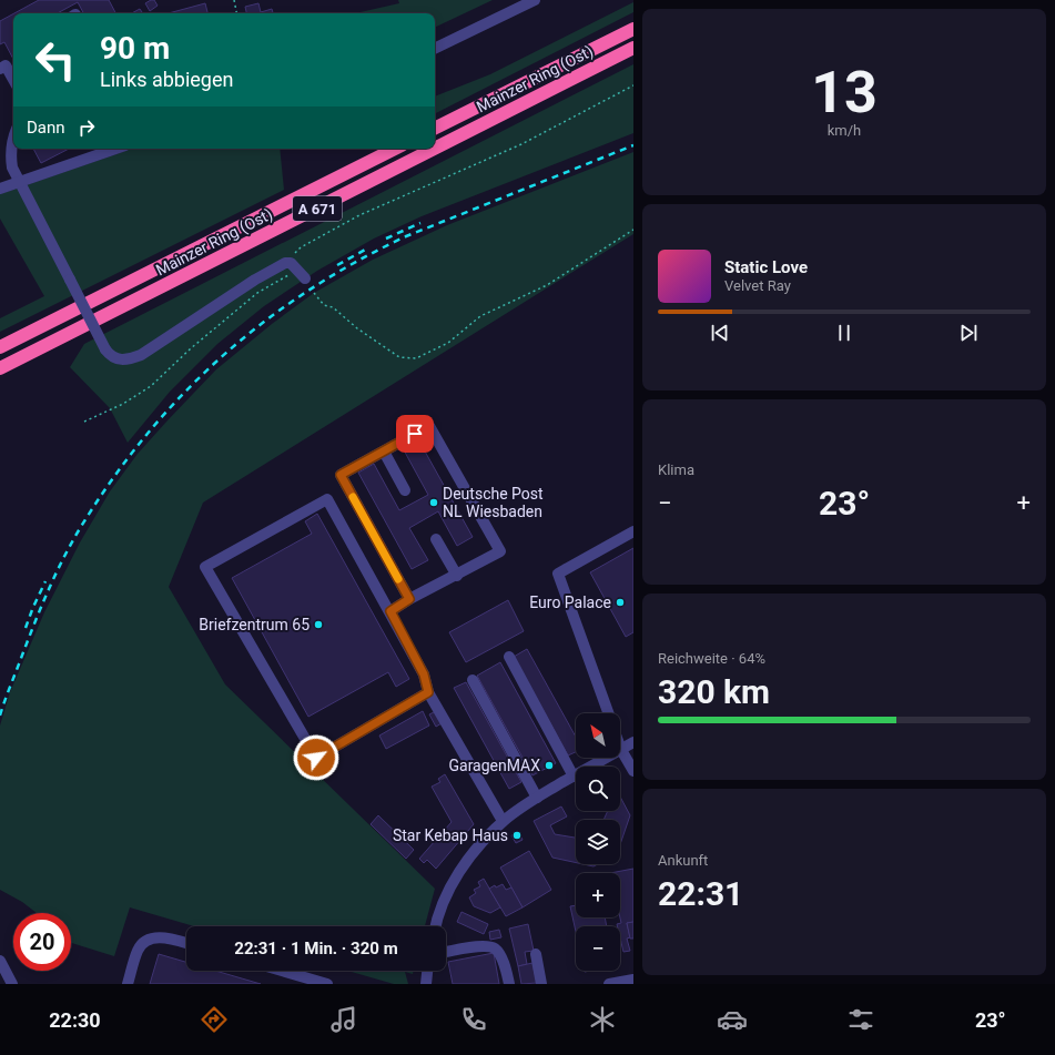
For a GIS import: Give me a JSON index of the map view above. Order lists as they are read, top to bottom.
{
  "streets": {
    "highway": ["Mainzer Ring (Ost)", "A 671"]
  },
  "places": [
    "Deutsche Post NL Wiesbaden",
    "Euro Palace",
    "Briefzentrum 65",
    "GaragenMAX",
    "Star Kebap Haus"
  ],
  "north": "top left",
  "page": {
    "tile": [
      ["13", "km/h"],
      "Klima",
      ["Reichweite · 64%", "320 km"],
      ["Ankunft", "22:31"]
    ],
    "turn": ["90 m", "Links abbiegen"],
    "then": "Dann",
    "song": ["Static Love", "Velvet Ray"],
    "heat": ["−", "23°", "+"],
    "map_buttons": ["+", "−"],
    "limit": "20",
    "trip": "22:31 · 1 Min. · 320 m",
    "tabs": ["22:30", "23°"]
  }
}
